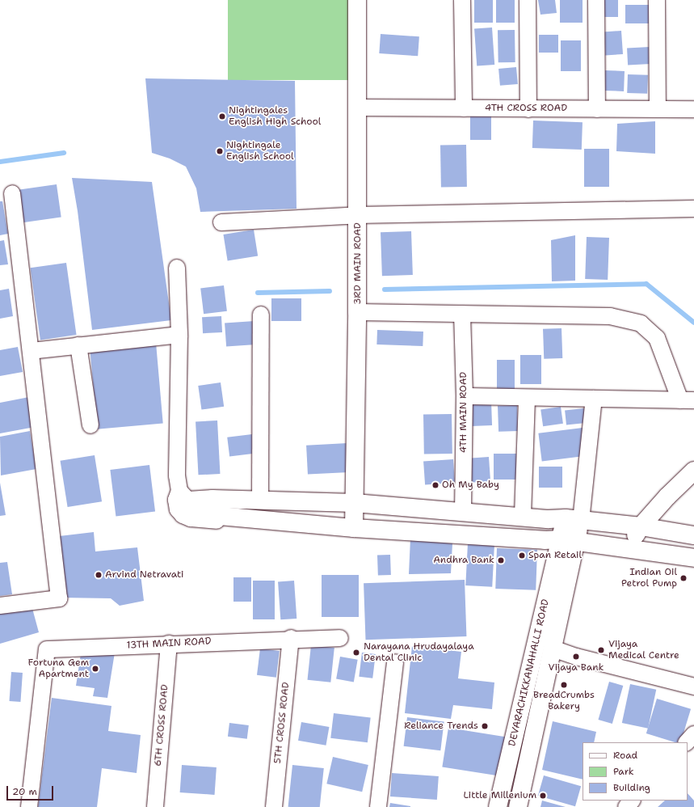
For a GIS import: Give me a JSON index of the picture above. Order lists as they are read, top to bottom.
{
  "streets": {
    "street": [
      "4TH CROSS ROAD",
      "3RD MAIN ROAD",
      "4TH MAIN ROAD",
      "13TH MAIN ROAD",
      "DEVARACHIKKANAHALLI ROAD",
      "5TH CROSS ROAD",
      "6TH CROSS ROAD"
    ]
  },
  "crossings": [
    ["4TH CROSS ROAD", "3RD MAIN ROAD"],
    ["13TH MAIN ROAD", "5TH CROSS ROAD"],
    ["13TH MAIN ROAD", "6TH CROSS ROAD"]
  ],
  "places": [
    "Nightingales English High School",
    "Nightingale English School",
    "Oh My Baby",
    "Span Retail",
    "Andhra Bank",
    "Arvind Netravati",
    "Indian Oil Petrol Pump",
    "Vijaya Medical Centre",
    "Narayana Hrudayalaya Dental Clinic",
    "Vijaya Bank",
    "Fortuna Gem Apartment",
    "BreadCrumbs Bakery",
    "Reliance Trends",
    "Little Millenium"
  ],
  "legend": ["Road", "Park", "Building"],
  "scale_bar": "20 m"
}
